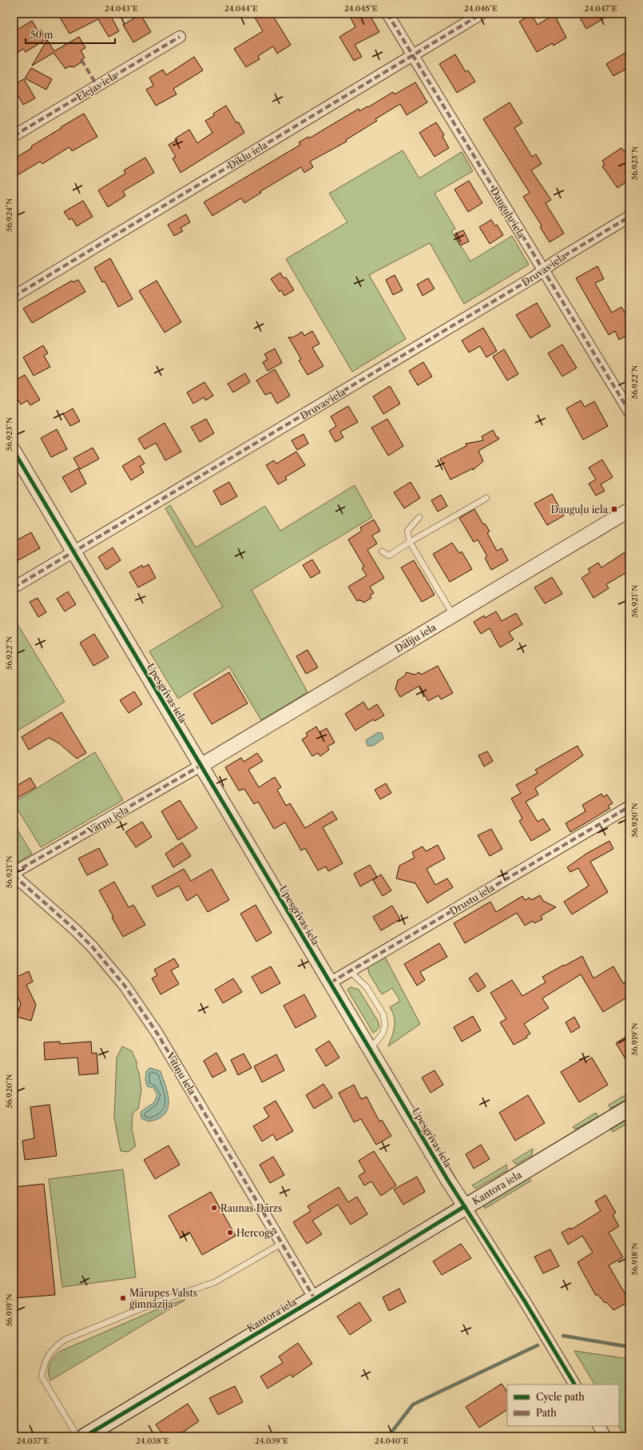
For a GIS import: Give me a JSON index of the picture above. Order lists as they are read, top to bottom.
{
  "streets": {
    "main road": ["Kantora iela"],
    "street": [
      "Elejas iela",
      "Dikļu iela",
      "Dauguļu iela",
      "Druvas iela",
      "Dāliju iela",
      "Upesgrīvas iela",
      "Vārpu iela",
      "Drustu iela",
      "Vītiņu iela"
    ]
  },
  "crossings": [
    ["Dikļu iela", "Dauguļu iela"],
    ["Dauguļu iela", "Druvas iela"],
    ["Druvas iela", "Upesgrīvas iela"],
    ["Dāliju iela", "Upesgrīvas iela"],
    ["Dāliju iela", "Vārpu iela"],
    ["Upesgrīvas iela", "Vārpu iela"],
    ["Upesgrīvas iela", "Drustu iela"],
    ["Upesgrīvas iela", "Kantora iela"],
    ["Vārpu iela", "Vītiņu iela"],
    ["Vītiņu iela", "Kantora iela"]
  ],
  "places": {
    "transit": ["Dauguļu iela"],
    "other": ["Raunas Dārzs", "Hercogs", "Mārupes Valsts ģimnāzija"]
  },
  "legend": ["Cycle path", "Path"],
  "scale_bar": "50 m",
  "coordinates": [
    "24.043°E",
    "24.044°E",
    "24.045°E",
    "24.046°E",
    "24.047°E",
    "56.923°N",
    "56.924°N",
    "56.922°N",
    "56.921°N",
    "56.920°N",
    "56.919°N",
    "56.918°N",
    "24.037°E",
    "24.038°E",
    "24.039°E",
    "24.040°E"
  ]
}
